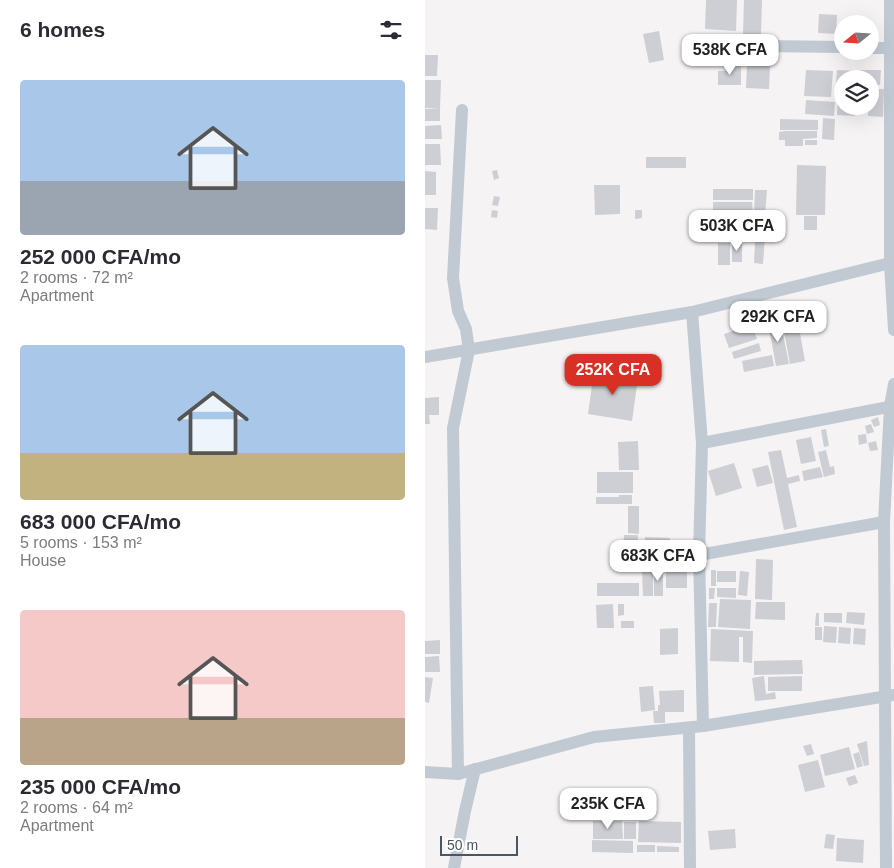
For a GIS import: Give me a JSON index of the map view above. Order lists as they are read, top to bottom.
{
  "scale_bar": "50 m",
  "north": "left",
  "page": {
    "heading": "6 homes",
    "price": [
      "538K CFA",
      "503K CFA",
      "292K CFA",
      "252K CFA",
      "683K CFA",
      "235K CFA"
    ],
    "list": [
      {
        "name": "252 000 CFA/mo",
        "note": "2 rooms · 72 m² · Apartment"
      },
      {
        "name": "683 000 CFA/mo",
        "note": "5 rooms · 153 m² · House"
      },
      {
        "name": "235 000 CFA/mo",
        "note": "2 rooms · 64 m² · Apartment"
      }
    ],
    "scale": "50 m"
  }
}
